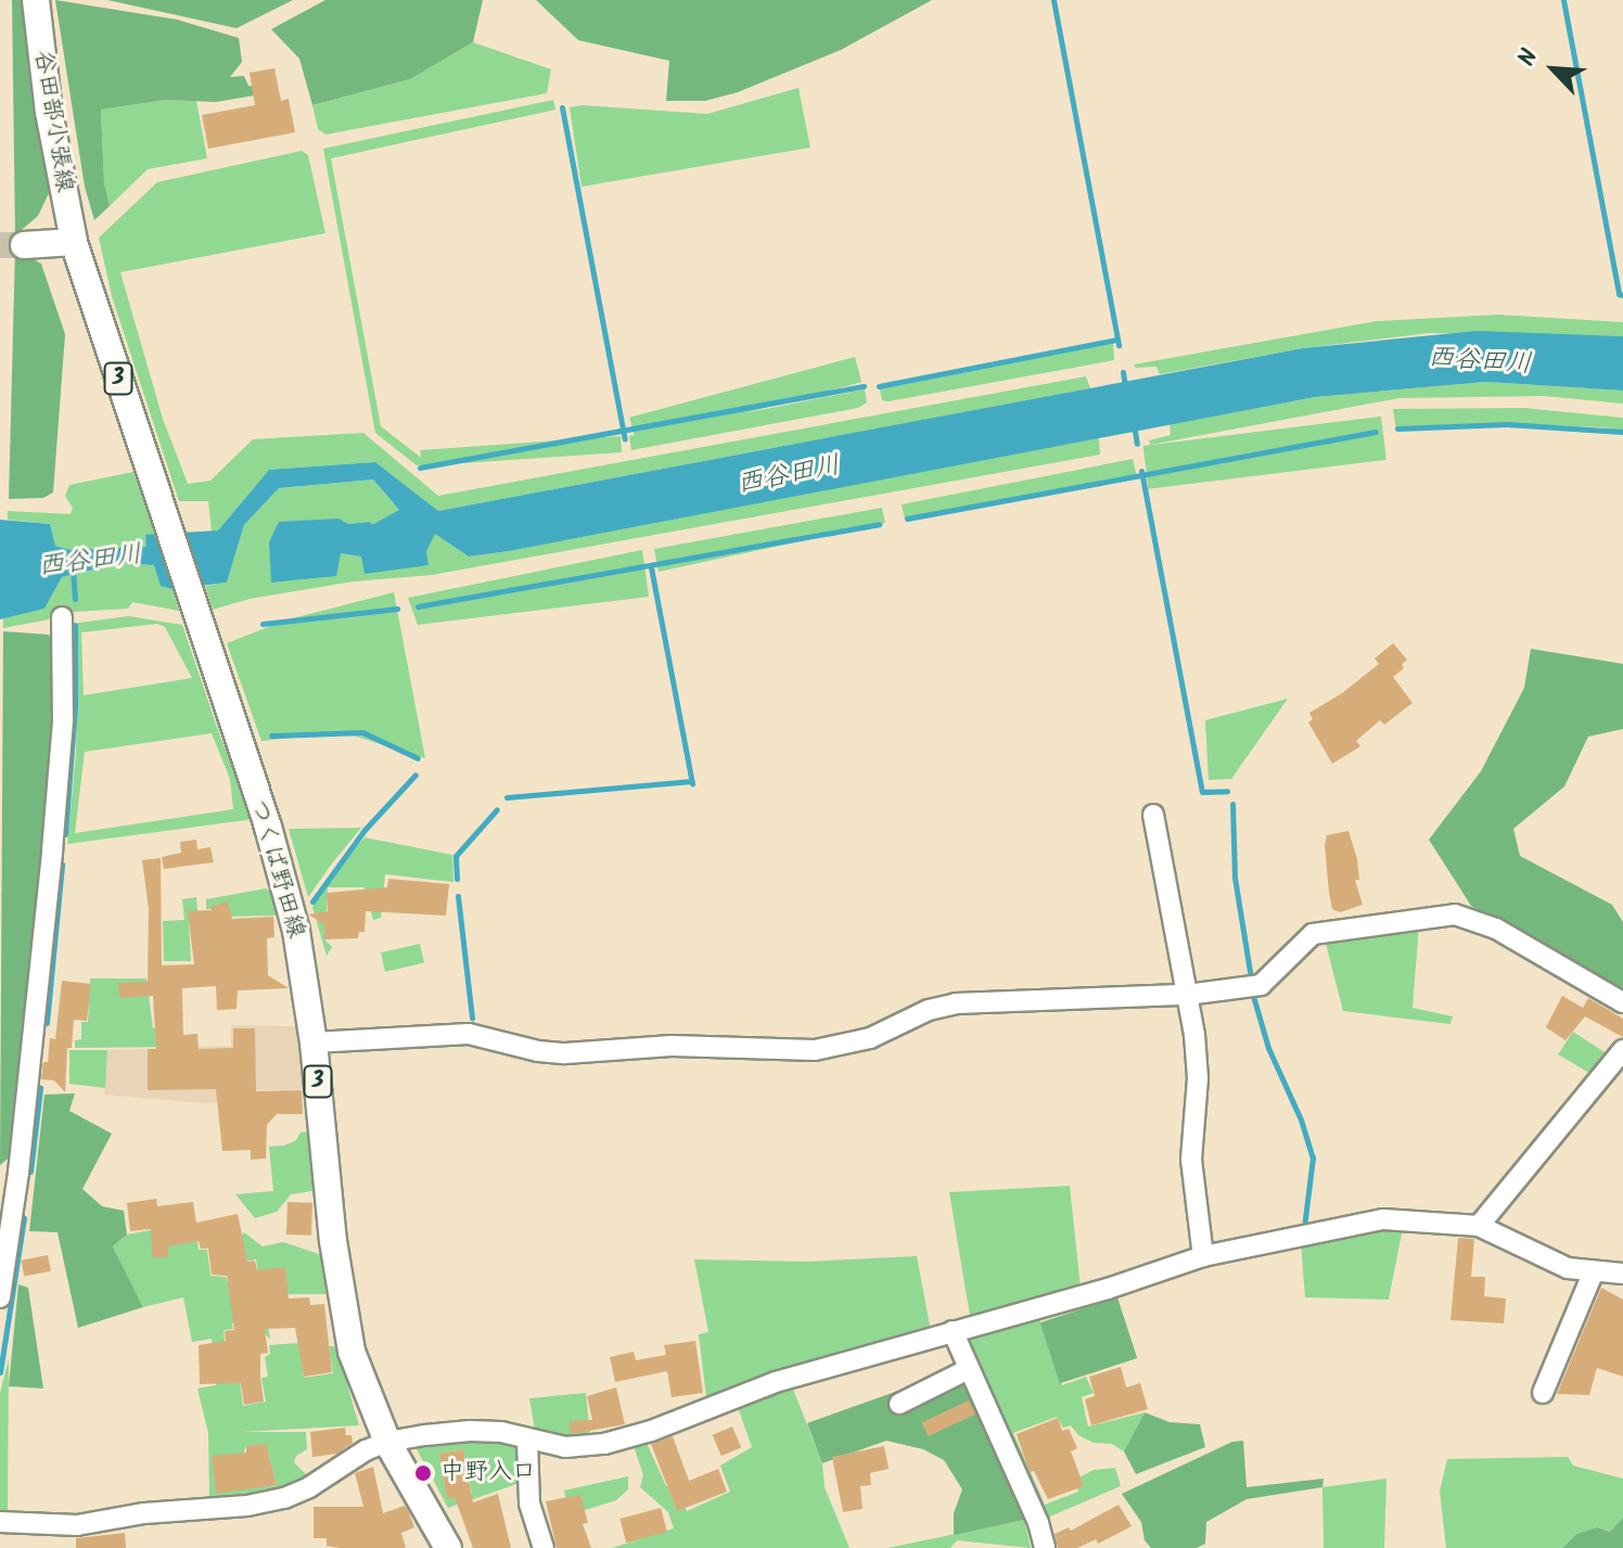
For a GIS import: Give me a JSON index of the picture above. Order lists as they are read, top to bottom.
{
  "streets": {
    "main road": ["谷田部小張線", "3", "つくば野田線"]
  },
  "crossings": [
    ["谷田部小張線", "つくば野田線"]
  ],
  "water": ["西谷田川"],
  "places": ["中野入口"],
  "north": "top left"
}
